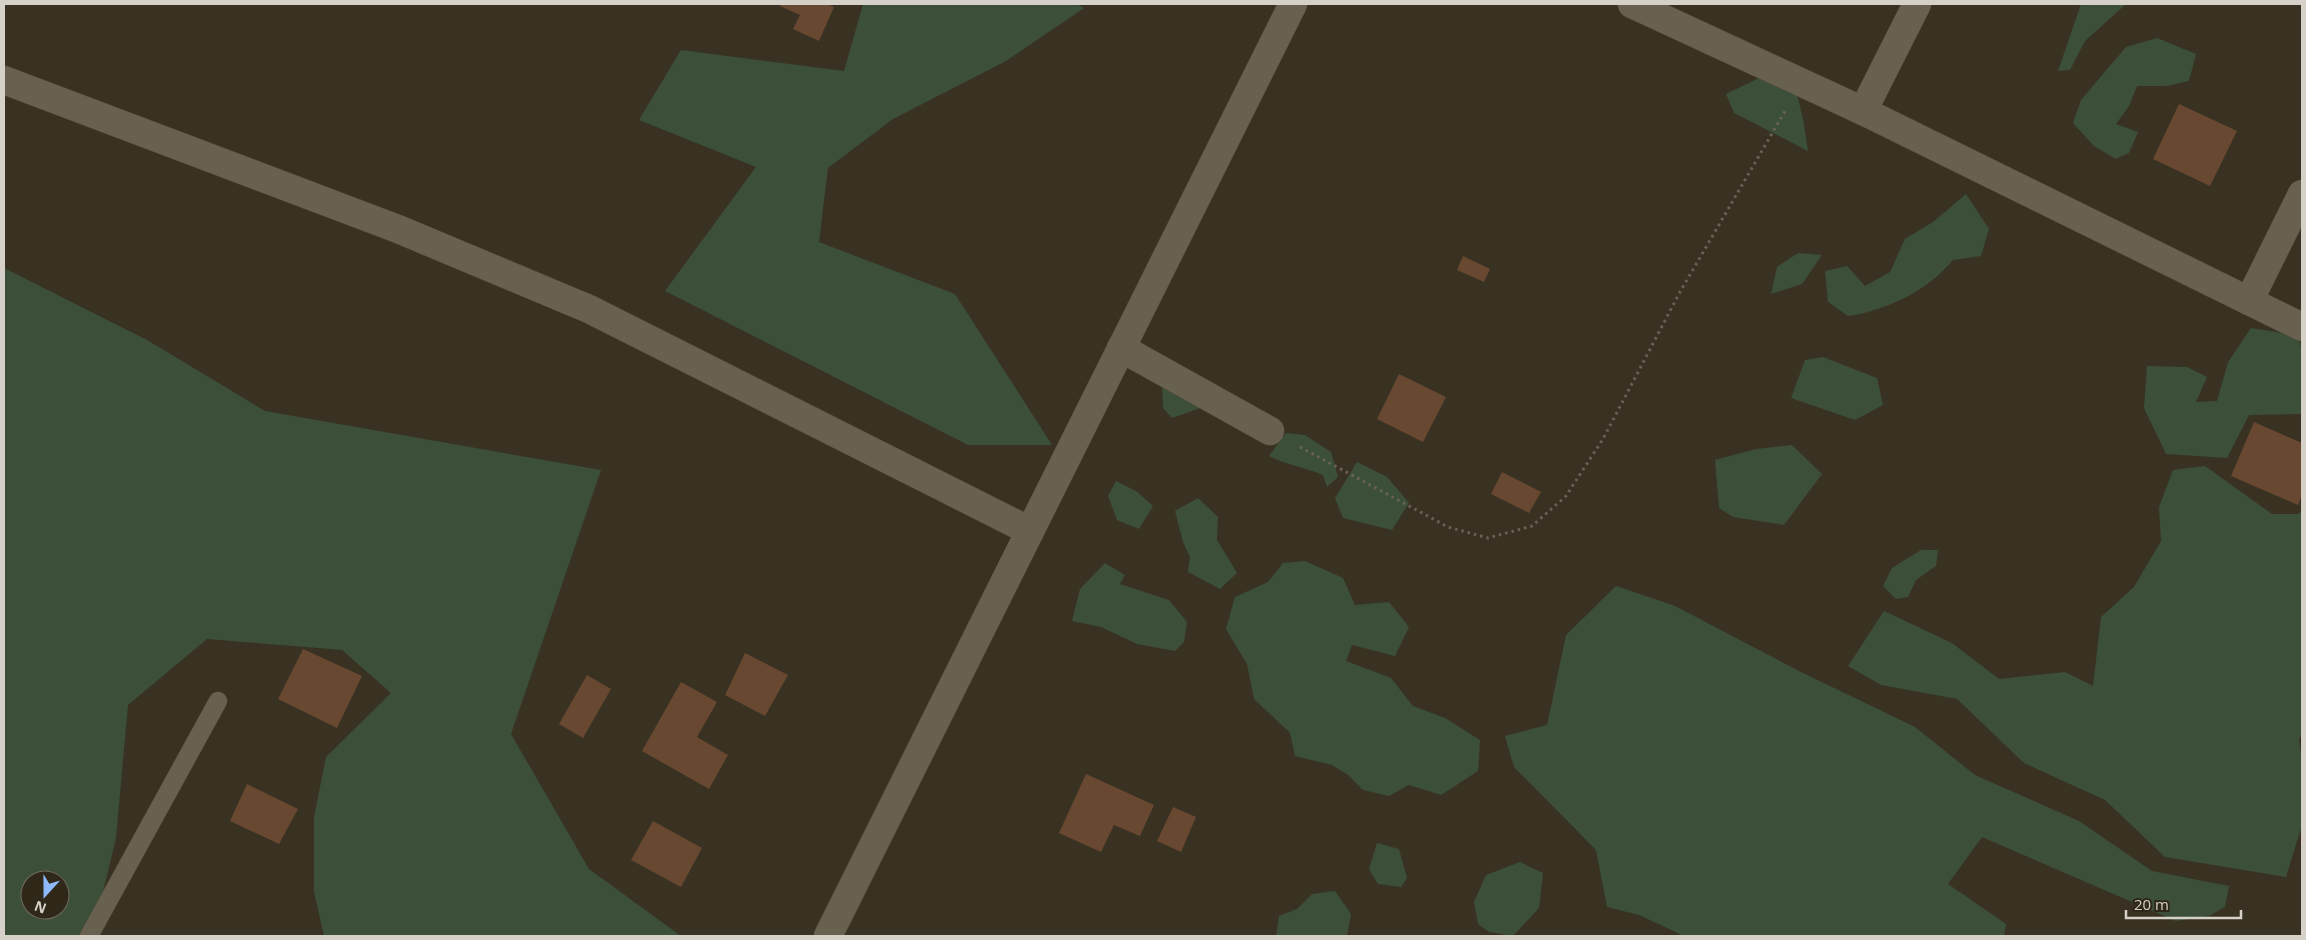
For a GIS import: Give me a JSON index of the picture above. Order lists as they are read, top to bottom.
{
  "scale_bar": "20 m",
  "north": "bottom"
}
